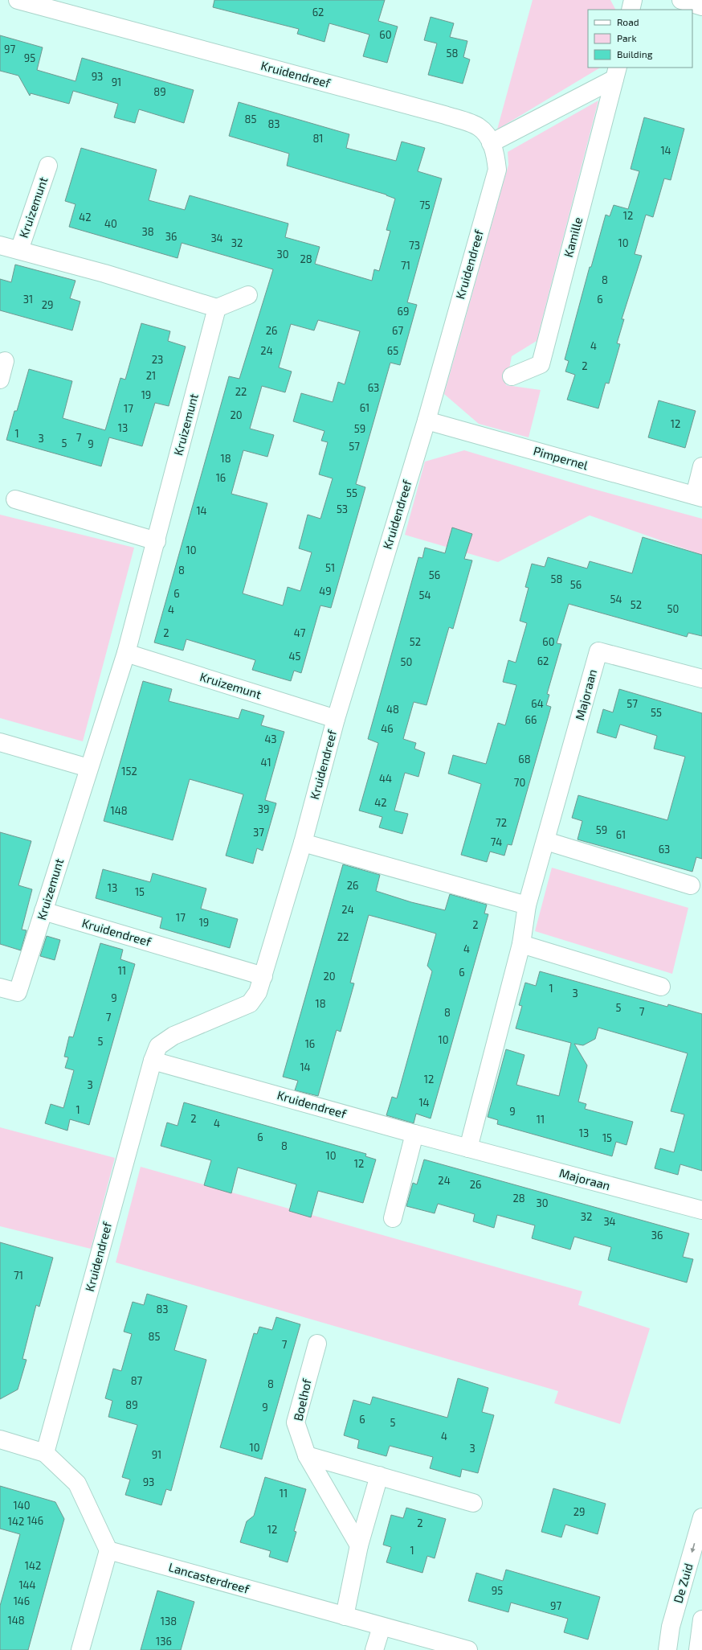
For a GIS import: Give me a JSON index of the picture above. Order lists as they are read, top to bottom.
{
  "streets": {
    "street": [
      "Kruidendreef",
      "Kruizemunt",
      "Kamille",
      "Pimpernel",
      "Majoraan",
      "Boelhof",
      "Lancasterdreef",
      "De Zuid"
    ]
  },
  "crossings": [
    ["Kruidendreef", "Kruizemunt"],
    ["Kruidendreef", "Kamille"],
    ["Kruidendreef", "Pimpernel"],
    ["Kruidendreef", "Majoraan"]
  ],
  "one_way": ["De Zuid"],
  "house_numbers": [
    "62",
    "60",
    "97",
    "58",
    "95",
    "93",
    "91",
    "89",
    "85",
    "83",
    "81",
    "14",
    "75",
    "12",
    "42",
    "40",
    "38",
    "36",
    "34",
    "32",
    "10",
    "73",
    "30",
    "28",
    "71",
    "8",
    "31",
    "6",
    "29",
    "69",
    "26",
    "67",
    "4",
    "24",
    "65",
    "23",
    "2",
    "21",
    "63",
    "22",
    "19",
    "61",
    "17",
    "20",
    "12",
    "13",
    "59",
    "1",
    "7",
    "3",
    "5",
    "9",
    "57",
    "18",
    "16",
    "55",
    "53",
    "14",
    "10",
    "51",
    "8",
    "56",
    "58",
    "56",
    "49",
    "6",
    "54",
    "54",
    "52",
    "50",
    "4",
    "2",
    "47",
    "52",
    "60",
    "45",
    "62",
    "50",
    "64",
    "57",
    "48",
    "55",
    "66",
    "46",
    "43",
    "68",
    "41",
    "152",
    "44",
    "70",
    "42",
    "39",
    "148",
    "72",
    "59",
    "37",
    "61",
    "74",
    "63",
    "26",
    "13",
    "15",
    "24",
    "17",
    "19",
    "2",
    "22",
    "4",
    "11",
    "6",
    "20",
    "1",
    "3",
    "9",
    "18",
    "5",
    "7",
    "8",
    "7",
    "10",
    "5",
    "16",
    "14",
    "12",
    "3",
    "14",
    "1",
    "9",
    "2",
    "11",
    "4",
    "13",
    "6",
    "15",
    "8",
    "10",
    "12",
    "24",
    "26",
    "28",
    "30",
    "32",
    "34",
    "36",
    "71",
    "83",
    "85",
    "7",
    "87",
    "8",
    "89",
    "9",
    "6",
    "5",
    "4",
    "10",
    "3",
    "91",
    "93",
    "11",
    "140",
    "29",
    "146",
    "142",
    "2",
    "12",
    "1",
    "142",
    "144",
    "95",
    "146",
    "97",
    "148",
    "138",
    "136"
  ],
  "legend": ["Road", "Park", "Building"]
}
